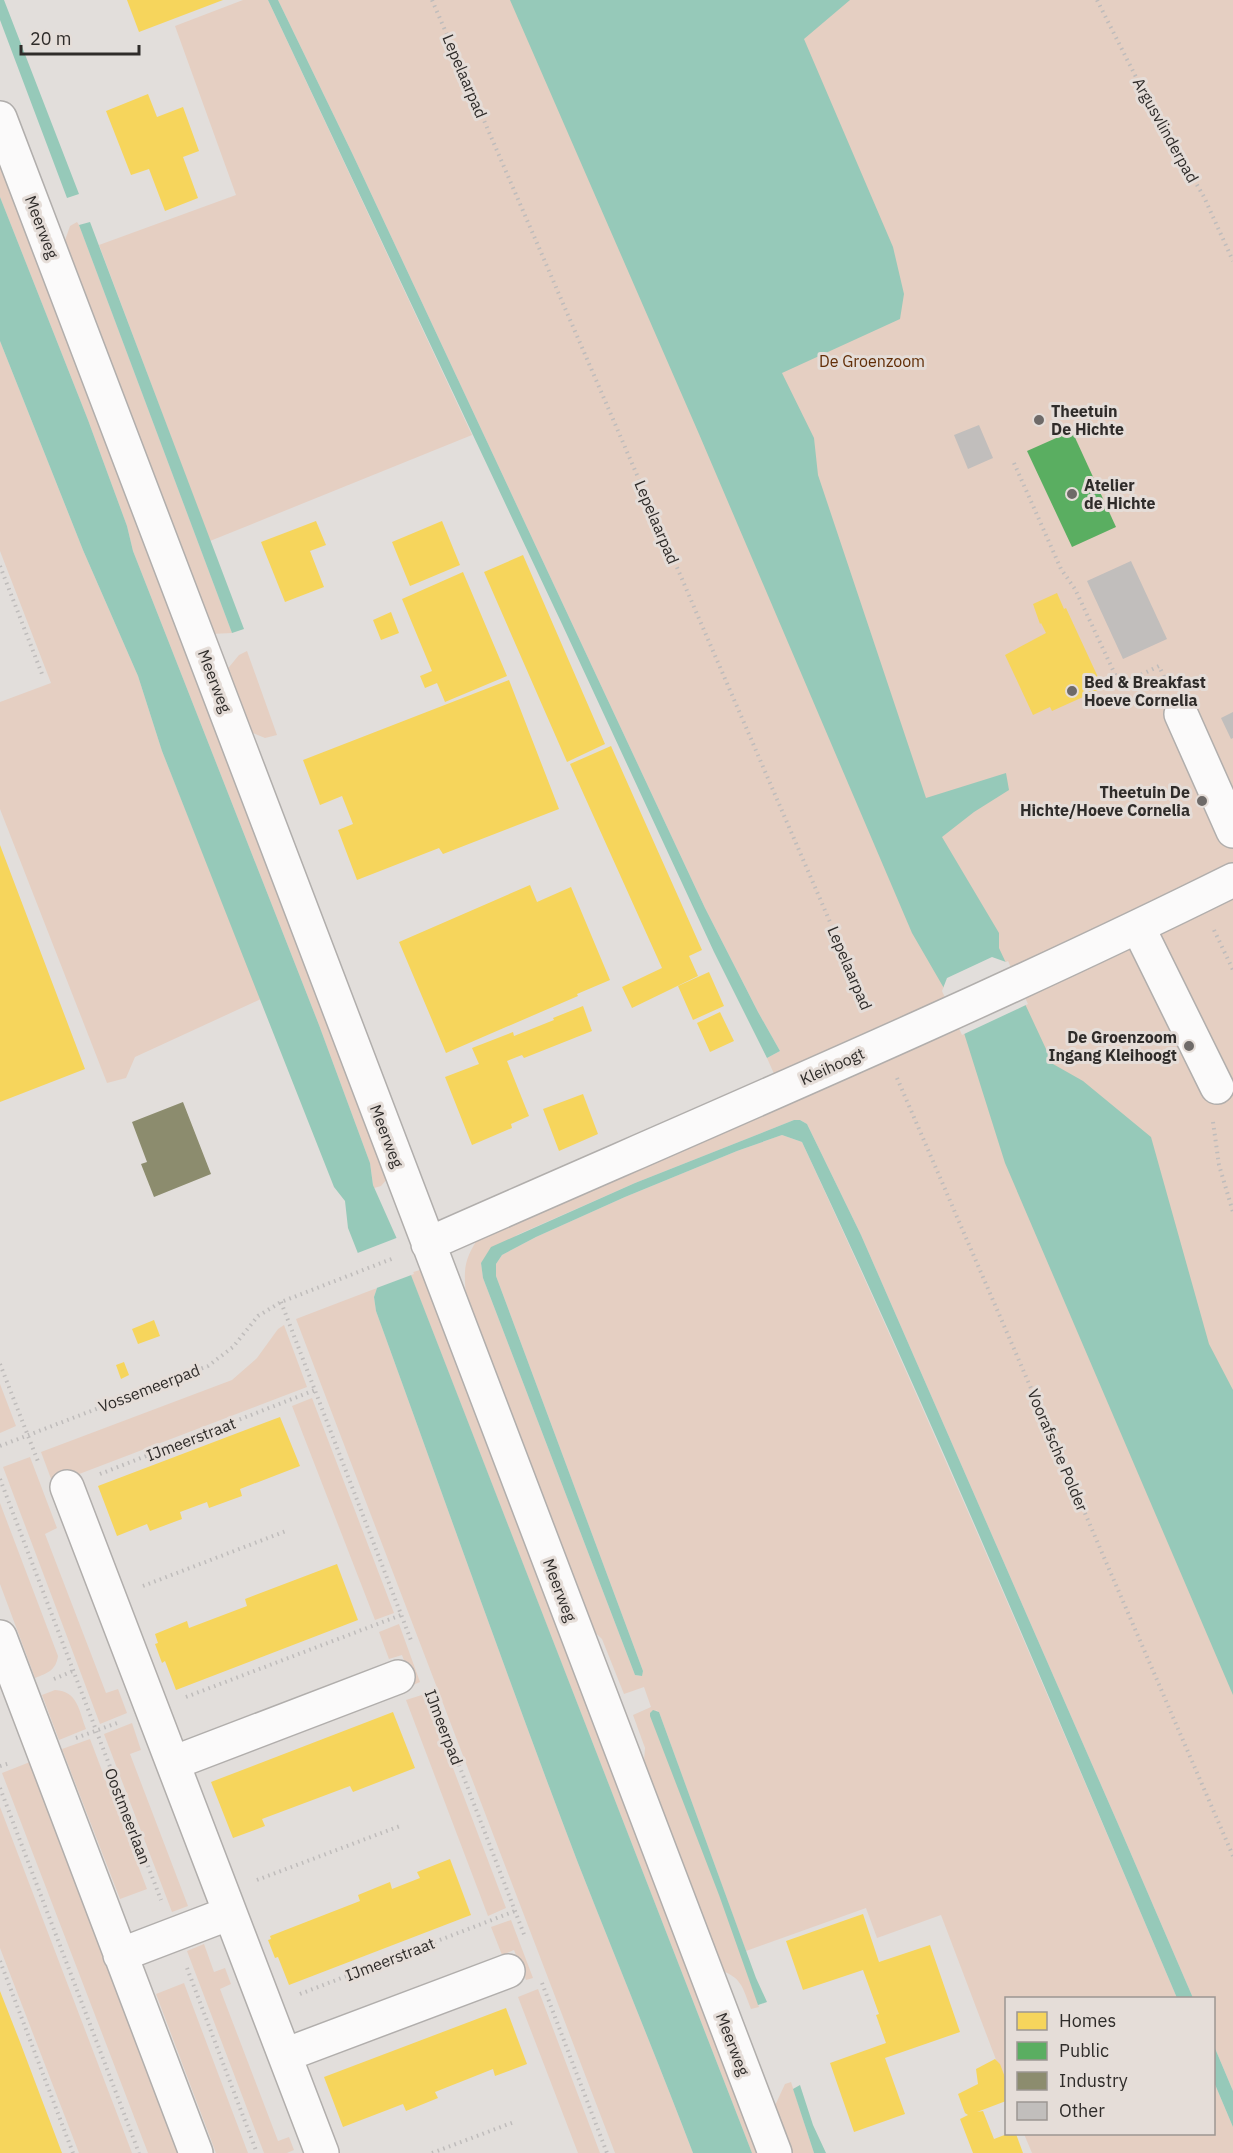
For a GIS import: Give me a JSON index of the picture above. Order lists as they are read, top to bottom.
{
  "streets": {
    "street": ["Meerweg", "Kleihoogt"],
    "path": [
      "Lepelaarpad",
      "Argusvlinderpad",
      "Vossemeerpad",
      "IJmeerstraat",
      "Voorafsche Polder",
      "IJmeerpad",
      "Oostmeerlaan"
    ]
  },
  "crossings": [
    ["Lepelaarpad", "Kleihoogt"],
    ["Lepelaarpad", "Voorafsche Polder"],
    ["Meerweg", "Kleihoogt"],
    ["Kleihoogt", "Voorafsche Polder"],
    ["IJmeerstraat", "IJmeerpad"]
  ],
  "parks": ["De Groenzoom"],
  "places": [
    "Theetuin De Hichte",
    "Atelier de Hichte",
    "Bed & Breakfast Hoeve Cornelia",
    "Theetuin De Hichte/Hoeve Cornelia",
    "De Groenzoom Ingang Kleihoogt"
  ],
  "legend": [
    "Homes",
    "Public",
    "Industry",
    "Other"
  ],
  "scale_bar": "20 m"
}
